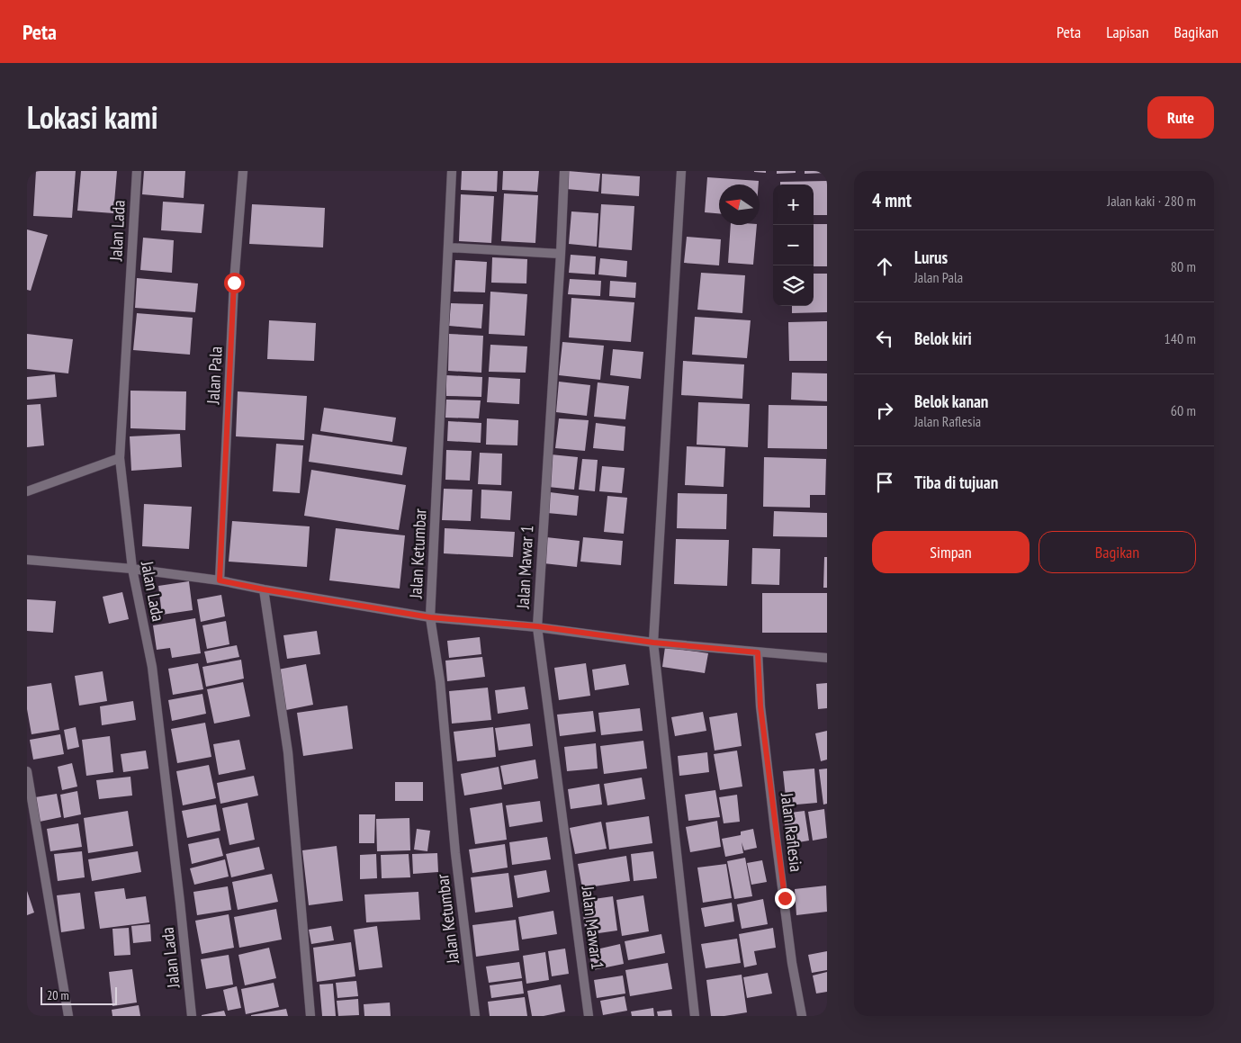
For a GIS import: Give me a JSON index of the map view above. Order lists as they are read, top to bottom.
{
  "streets": {
    "street": [
      "Jalan Lada",
      "Jalan Pala",
      "Jalan Ketumbar",
      "Jalan Mawar 1",
      "Jalan Raflesia"
    ]
  },
  "scale_bar": "20 m",
  "north": "left",
  "page": {
    "header": "Peta",
    "nav": ["Peta", "Lapisan", "Bagikan"],
    "title": "Lokasi kami",
    "buttons": [
      "Rute",
      ["Simpan", "Bagikan"]
    ],
    "heading": ["4 mnt", "Jalan kaki · 280 m"],
    "map_buttons": ["+", "−"],
    "list": [
      ["Lurus", "Jalan Pala", "80 m"],
      ["Belok kiri", "140 m"],
      ["Belok kanan", "Jalan Raflesia", "60 m"],
      "Tiba di tujuan"
    ],
    "scale": "20 m"
  }
}
